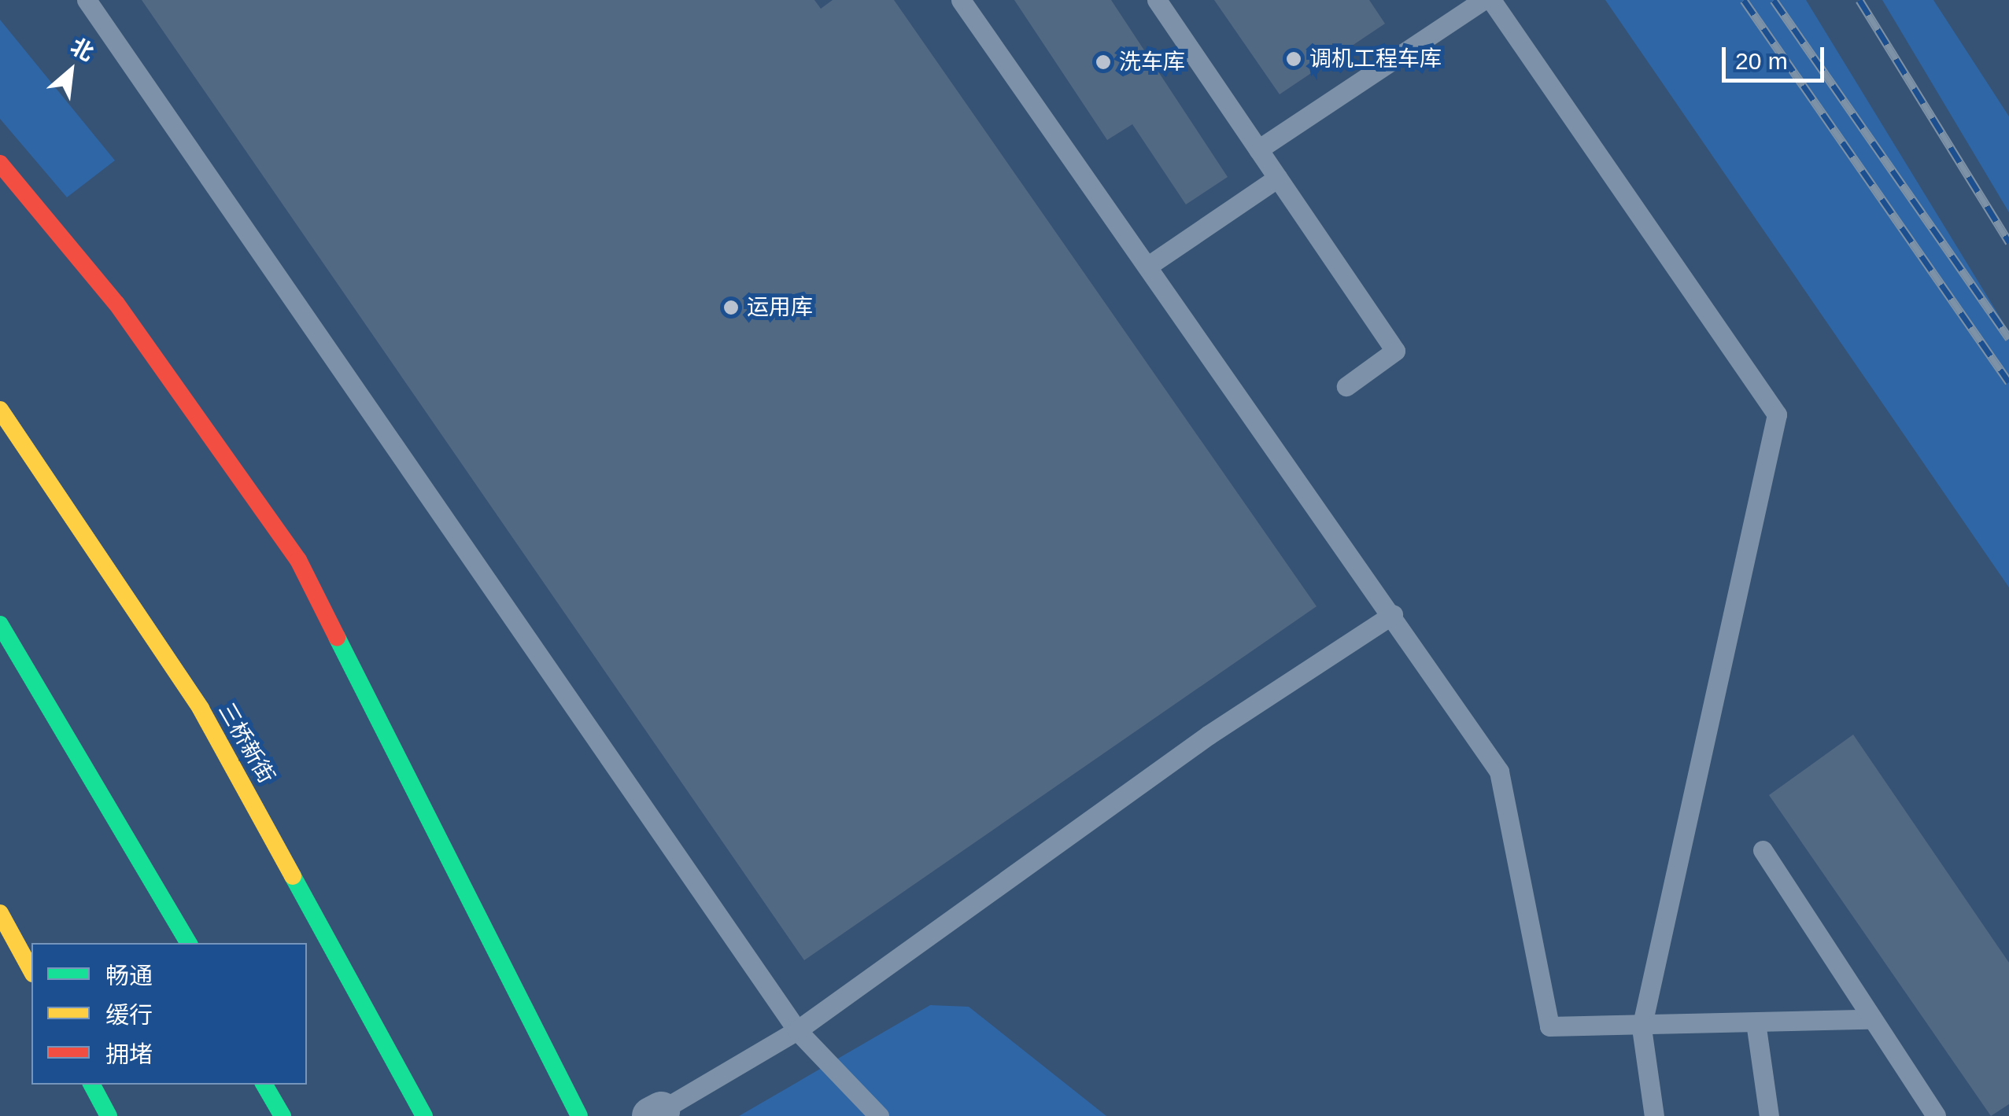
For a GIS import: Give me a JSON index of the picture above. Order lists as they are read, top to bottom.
{
  "streets": {
    "main road": ["三桥新街"]
  },
  "places": ["调机工程车库", "洗车库", "运用库"],
  "legend": ["畅通", "缓行", "拥堵"],
  "scale_bar": "20 m",
  "north": "top right"
}
